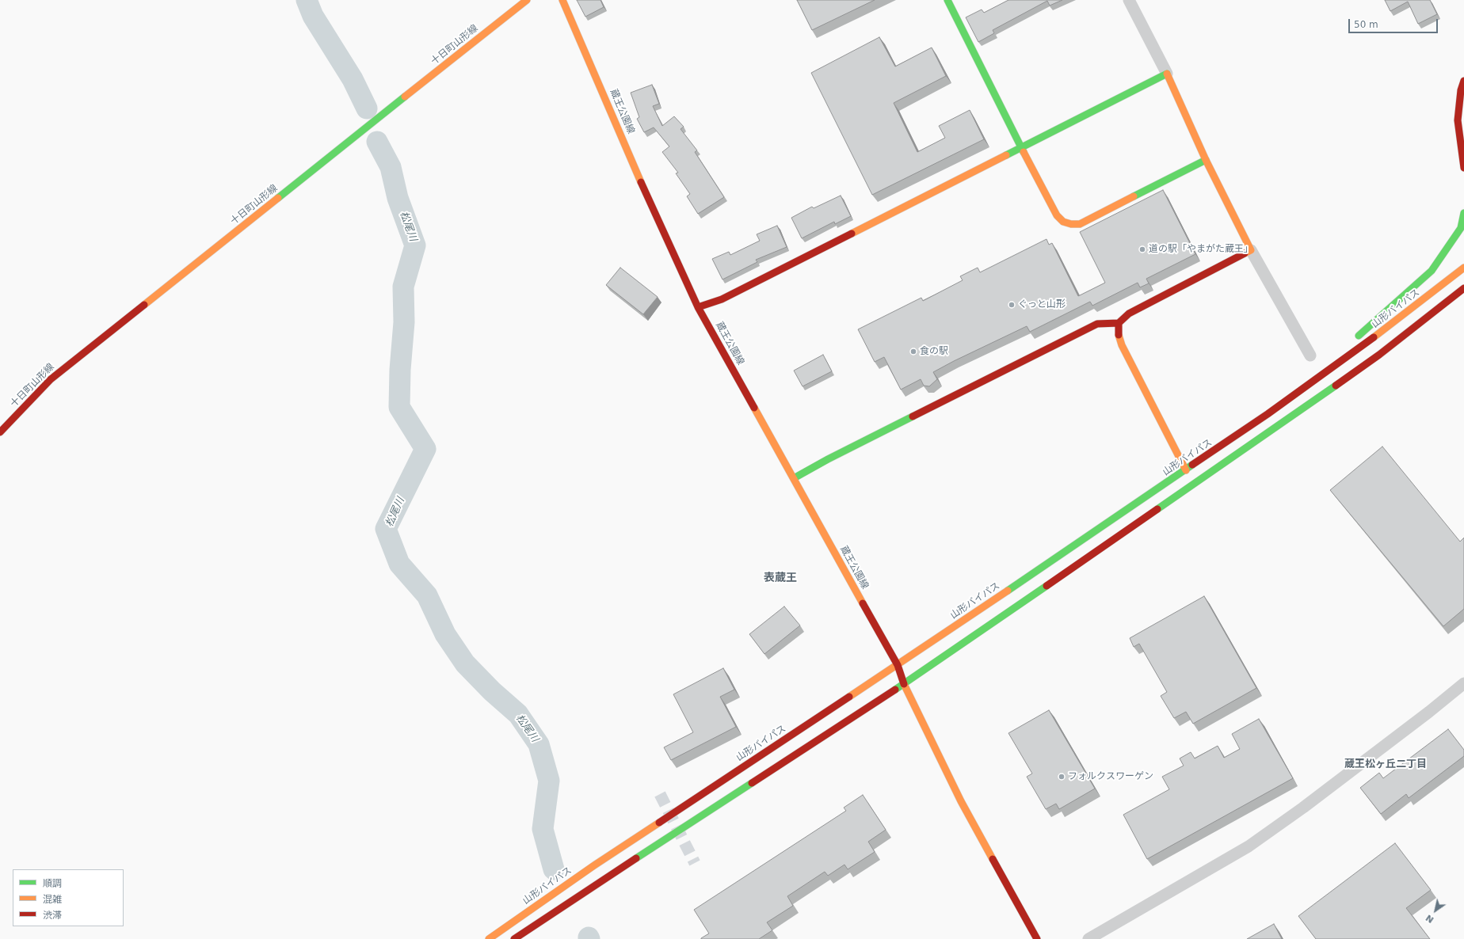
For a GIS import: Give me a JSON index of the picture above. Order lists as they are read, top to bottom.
{
  "streets": {
    "main road": ["十日町山形線", "蔵王公園線", "山形バイパス"]
  },
  "crossings": [
    ["蔵王公園線", "山形バイパス"]
  ],
  "districts": ["表蔵王", "蔵王松ヶ丘二丁目"],
  "water": ["松尾川"],
  "places": [
    "道の駅「やまがた蔵王」",
    "ぐっと山形",
    "食の駅",
    "フォルクスワーゲン"
  ],
  "legend": ["順調", "混雑", "渋滞"],
  "scale_bar": "50 m",
  "north": "bottom left"
}
